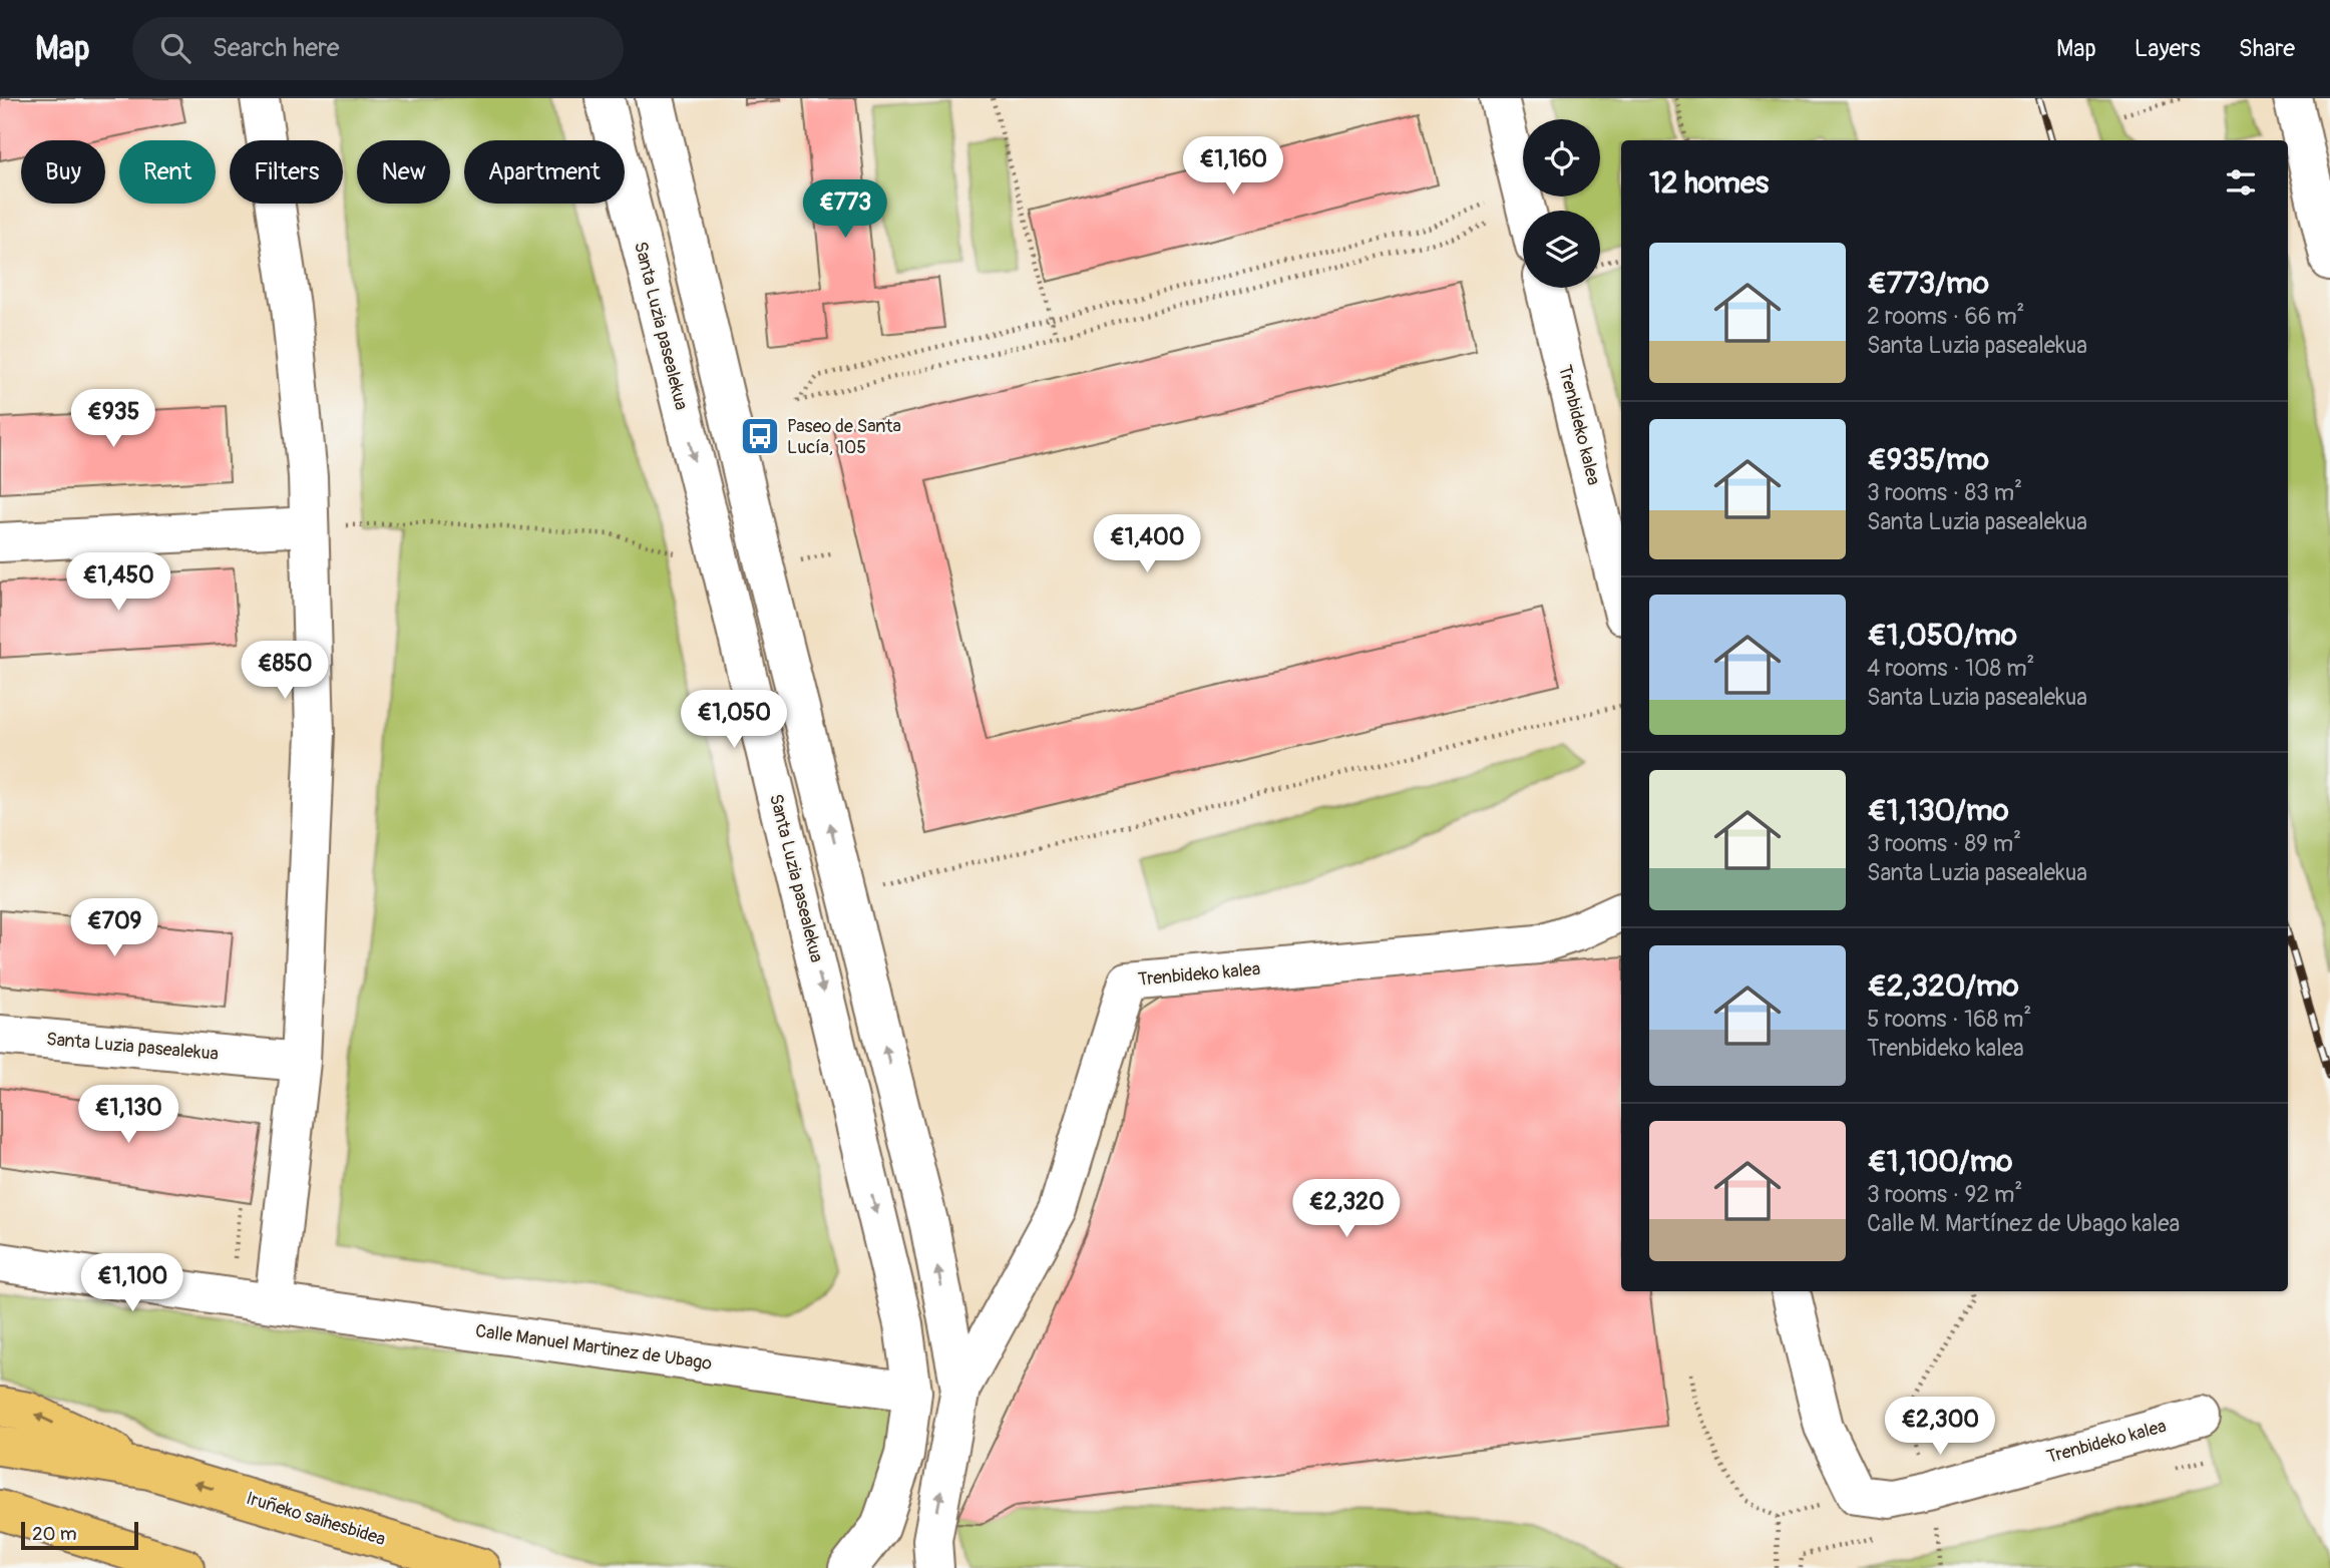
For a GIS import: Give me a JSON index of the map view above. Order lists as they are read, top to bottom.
{
  "streets": {
    "highway": ["Iruñeko saihesbidea"],
    "street": ["Santa Luzia pasealekua", "Trenbideko kalea", "Calle Manuel Martinez de Ubago"]
  },
  "crossings": [
    ["Santa Luzia pasealekua", "Calle Manuel Martinez de Ubago"]
  ],
  "places": {
    "bus stop": ["Paseo de Santa Lucía, 105"]
  },
  "scale_bar": "20 m",
  "page": {
    "header": "Map",
    "search": "Search here",
    "nav": ["Map", "Layers", "Share"],
    "price": [
      "€1,160",
      "€773",
      "€935",
      "€1,400",
      "€1,450",
      "€850",
      "€1,050",
      "€709",
      "€1,130",
      "€2,320",
      "€1,100",
      "€2,300"
    ],
    "chip": [
      "Buy",
      "Rent",
      "Filters",
      "New",
      "Apartment"
    ],
    "heading": "12 homes",
    "list": [
      {
        "name": "€773/mo",
        "note": "2 rooms · 66 m² · Santa Luzia pasealekua"
      },
      {
        "name": "€935/mo",
        "note": "3 rooms · 83 m² · Santa Luzia pasealekua"
      },
      {
        "name": "€1,050/mo",
        "note": "4 rooms · 108 m² · Santa Luzia pasealekua"
      },
      {
        "name": "€1,130/mo",
        "note": "3 rooms · 89 m² · Santa Luzia pasealekua"
      },
      {
        "name": "€2,320/mo",
        "note": "5 rooms · 168 m² · Trenbideko kalea"
      },
      {
        "name": "€1,100/mo",
        "note": "3 rooms · 92 m² · Calle M. Martínez de Ubago kalea"
      }
    ],
    "scale": "20 m"
  }
}
